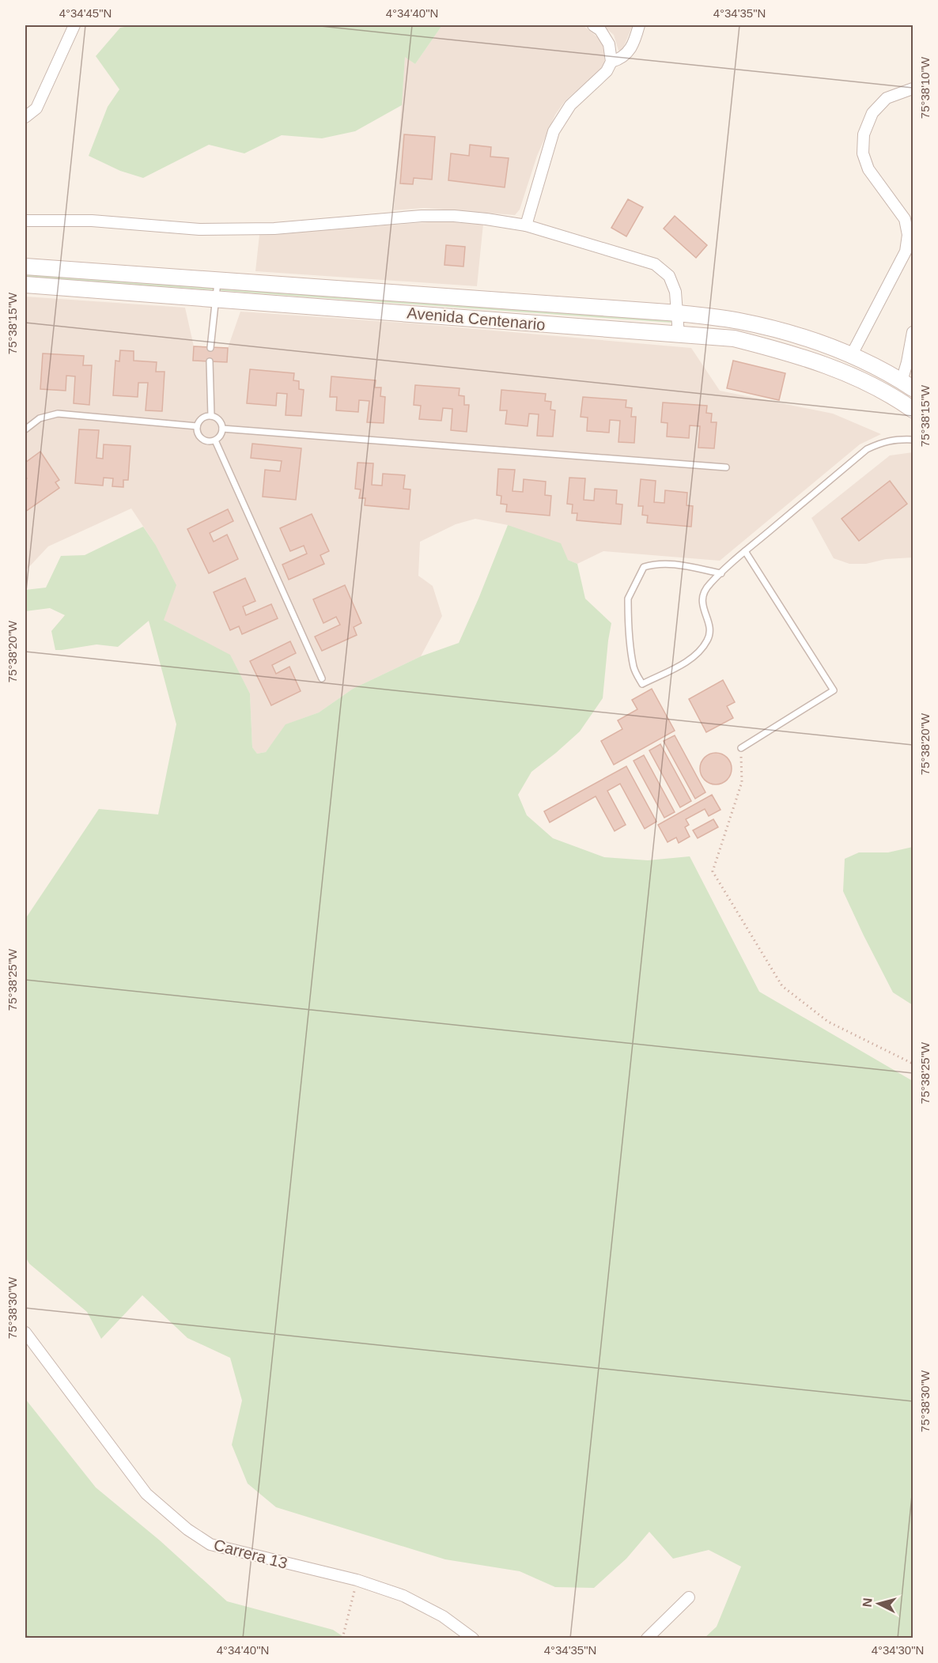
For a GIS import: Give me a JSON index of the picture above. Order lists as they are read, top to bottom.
{
  "streets": {
    "main road": ["Avenida Centenario"],
    "street": ["Carrera 13"]
  },
  "north": "left",
  "coordinates": [
    "4°34'45\"N",
    "4°34'40\"N",
    "4°34'35\"N",
    "75°38'10\"W",
    "75°38'15\"W",
    "75°38'20\"W",
    "75°38'25\"W",
    "75°38'30\"W",
    "4°34'30\"N"
  ]
}
